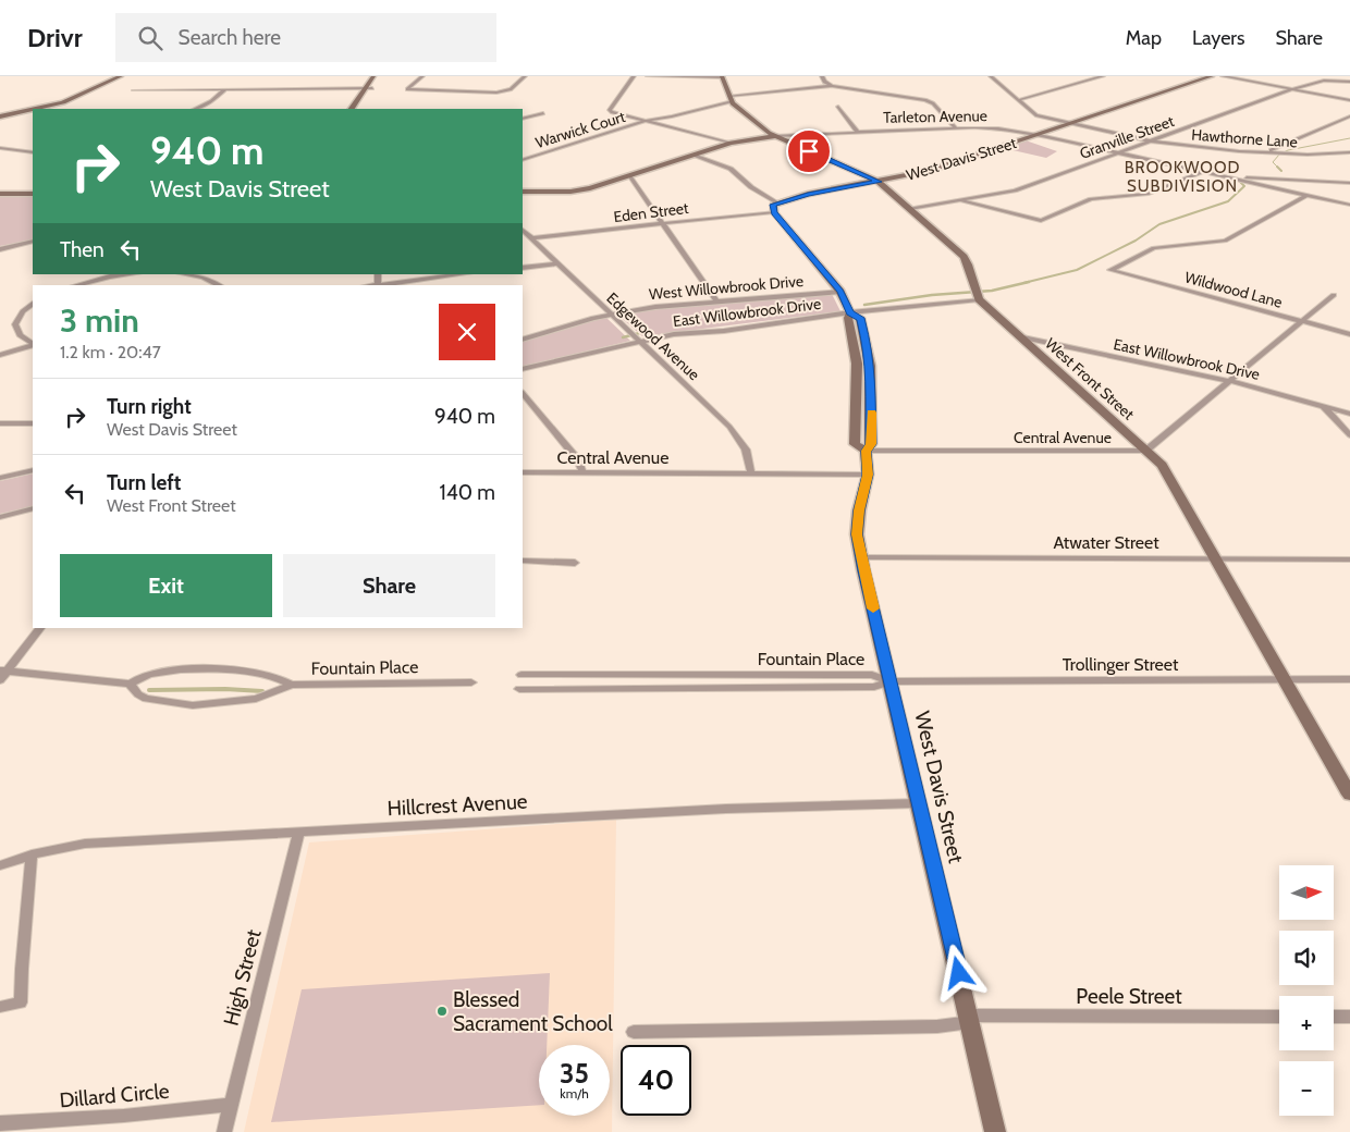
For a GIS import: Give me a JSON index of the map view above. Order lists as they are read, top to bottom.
{
  "streets": {
    "street": [
      "Tarleton Avenue",
      "Warwick Court",
      "Granville Street",
      "Hawthorne Lane",
      "West Davis Street",
      "Eden Street",
      "West Willowbrook Drive",
      "Wildwood Lane",
      "East Willowbrook Drive",
      "Edgewood Avenue",
      "West Front Street",
      "Central Avenue",
      "Atwater Street",
      "Fountain Place",
      "Trollinger Street",
      "Hillcrest Avenue",
      "High Street",
      "Peele Street",
      "Dillard Circle"
    ]
  },
  "crossings": [
    ["Tarleton Avenue", "Granville Street"],
    ["Tarleton Avenue", "West Davis Street"],
    ["Tarleton Avenue", "Wildwood Lane"],
    ["Granville Street", "Hawthorne Lane"],
    ["Hawthorne Lane", "West Davis Street"],
    ["West Davis Street", "Eden Street"],
    ["West Davis Street", "West Willowbrook Drive"],
    ["West Davis Street", "East Willowbrook Drive"],
    ["West Davis Street", "Central Avenue"],
    ["West Davis Street", "Atwater Street"],
    ["West Davis Street", "Fountain Place"],
    ["West Davis Street", "Trollinger Street"],
    ["West Davis Street", "Hillcrest Avenue"],
    ["West Davis Street", "Peele Street"],
    ["Eden Street", "Edgewood Avenue"],
    ["West Willowbrook Drive", "Edgewood Avenue"],
    ["East Willowbrook Drive", "Edgewood Avenue"],
    ["East Willowbrook Drive", "West Front Street"],
    ["Edgewood Avenue", "Central Avenue"],
    ["West Front Street", "Central Avenue"],
    ["West Front Street", "Atwater Street"],
    ["West Front Street", "Trollinger Street"],
    ["Fountain Place", "Trollinger Street"],
    ["Hillcrest Avenue", "High Street"],
    ["High Street", "Dillard Circle"]
  ],
  "districts": ["BROOKWOOD SUBDIVISION"],
  "places": ["Blessed Sacrament School"],
  "north": "right",
  "page": {
    "header": "Drivr",
    "search": "Search here",
    "nav": ["Map", "Layers", "Share"],
    "turn": ["940 m", "West Davis Street"],
    "then": "Then",
    "heading": ["3 min", "1.2 km · 20:47"],
    "list": [
      {
        "name": "Turn right",
        "note": "West Davis Street",
        "value": "940 m"
      },
      {
        "name": "Turn left",
        "note": "West Front Street",
        "value": "140 m"
      }
    ],
    "buttons": ["Exit", "Share"],
    "map_buttons": ["+", "−"],
    "speed": "35 km/h",
    "limit": "40"
  }
}
